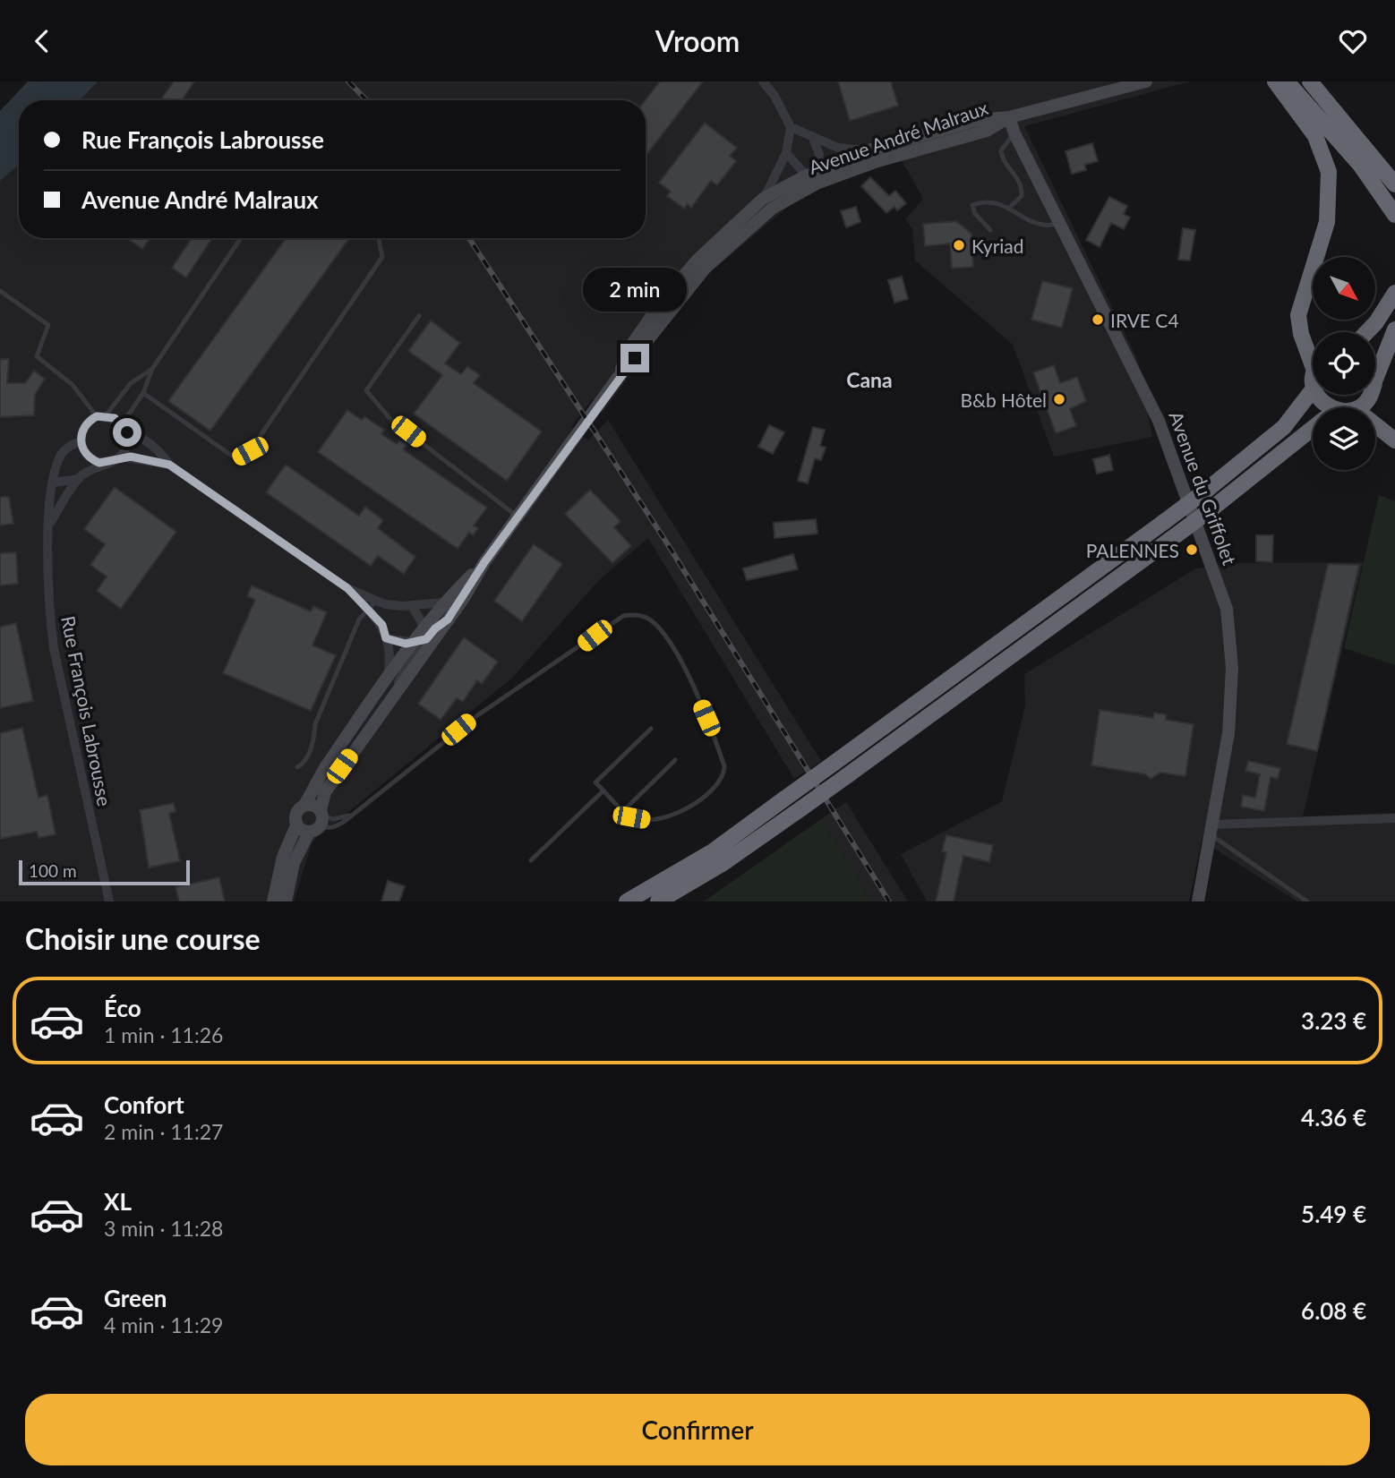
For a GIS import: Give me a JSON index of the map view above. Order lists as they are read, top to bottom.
{
  "streets": {
    "street": ["Avenue André Malraux", "Avenue du Griffolet", "Rue François Labrousse"]
  },
  "crossings": [
    ["Avenue André Malraux", "Avenue du Griffolet"]
  ],
  "districts": ["Cana"],
  "places": [
    "Kyriad",
    "IRVE C4",
    "B&b Hôtel",
    "PALENNES"
  ],
  "scale_bar": "100 m",
  "north": "bottom right",
  "page": {
    "header": "Vroom",
    "banner": ["Rue François Labrousse", "Avenue André Malraux"],
    "bubble": "2 min",
    "scale": "100 m",
    "heading": "Choisir une course",
    "list": [
      {
        "name": "Éco",
        "note": "1 min · 11:26",
        "value": "3.23 €"
      },
      {
        "name": "Confort",
        "note": "2 min · 11:27",
        "value": "4.36 €"
      },
      {
        "name": "XL",
        "note": "3 min · 11:28",
        "value": "5.49 €"
      },
      {
        "name": "Green",
        "note": "4 min · 11:29",
        "value": "6.08 €"
      }
    ],
    "buttons": "Confirmer"
  }
}
